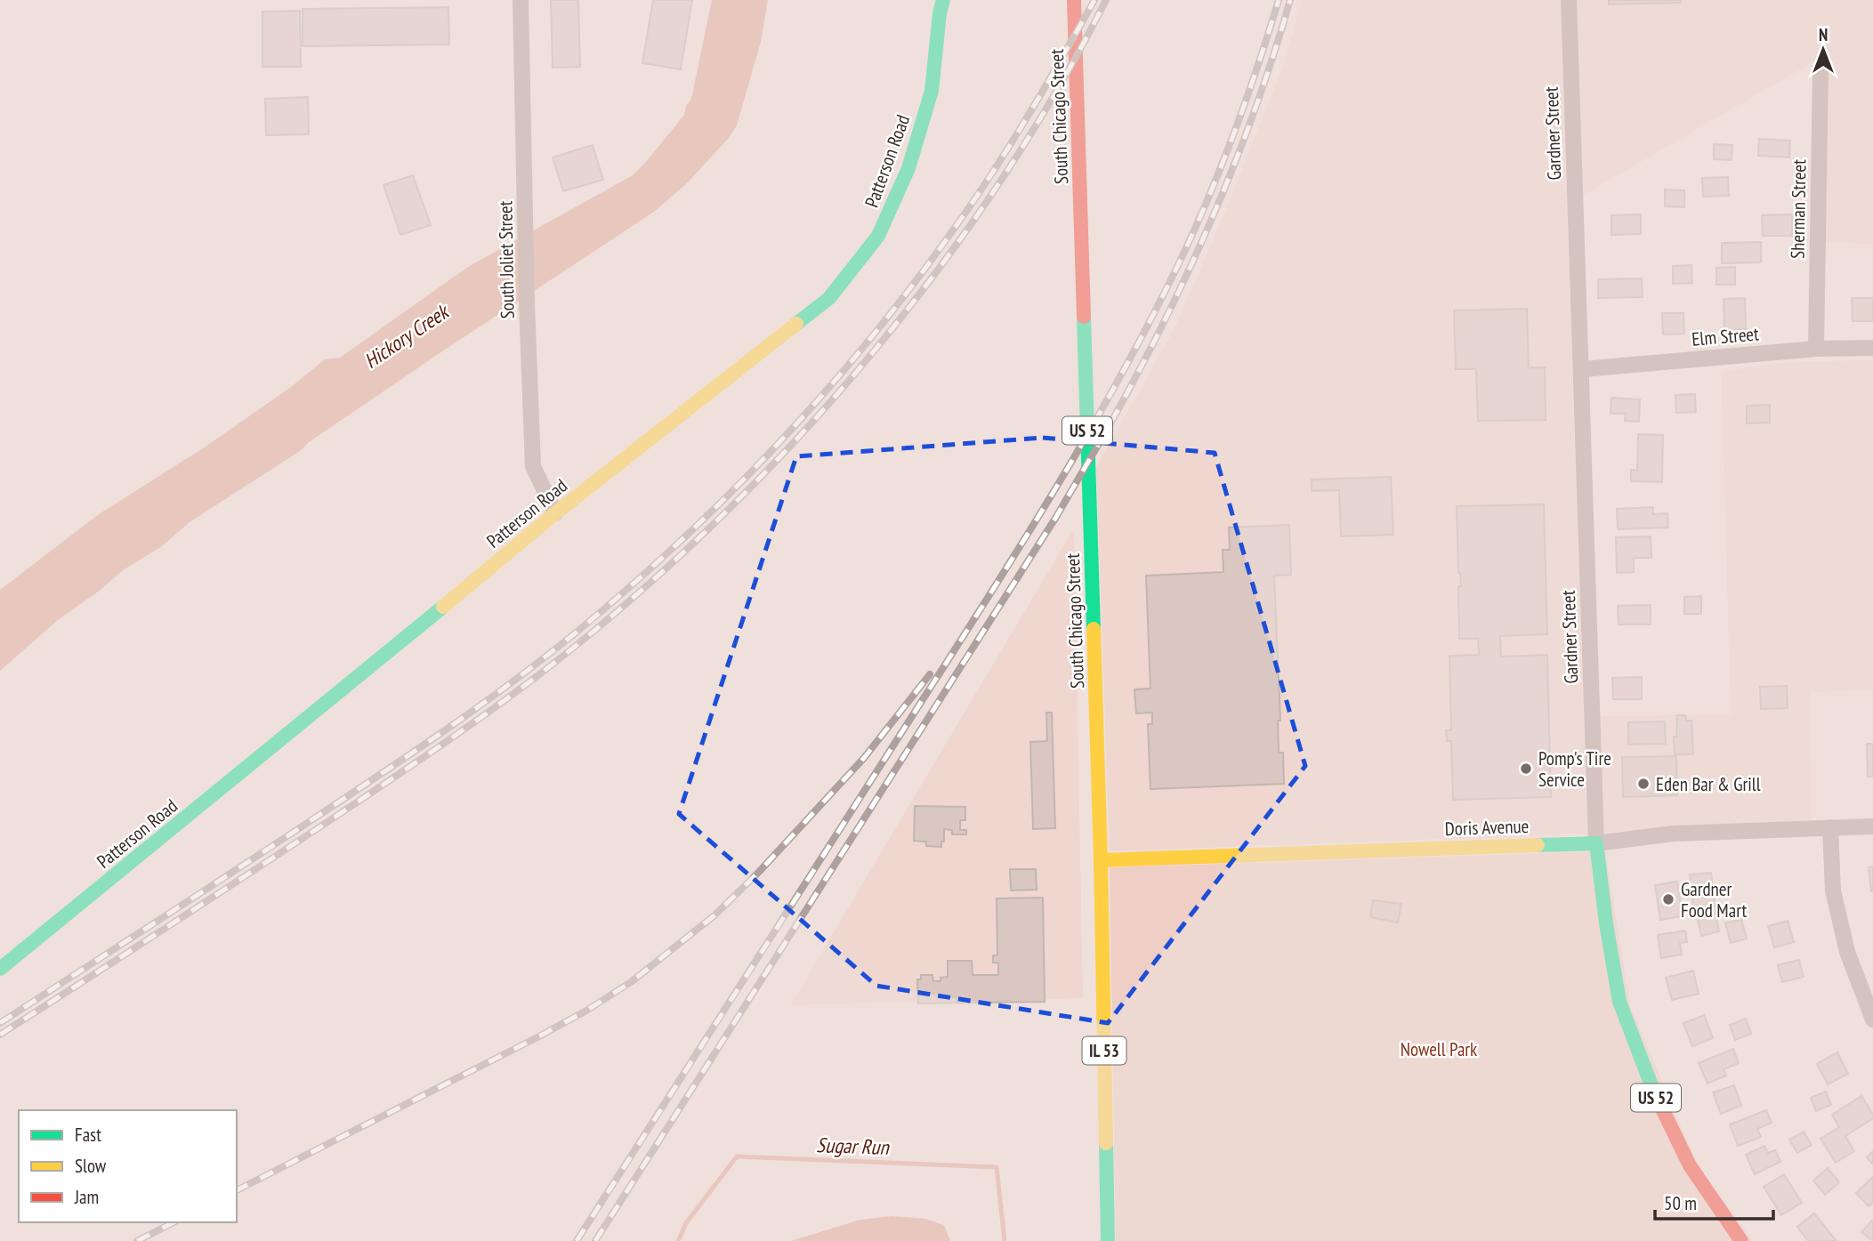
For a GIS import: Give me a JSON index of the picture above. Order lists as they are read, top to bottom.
{
  "streets": {
    "main road": [
      "South Chicago Street",
      "Gardner Street",
      "Patterson Road",
      "US 52",
      "Doris Avenue",
      "IL 53"
    ],
    "street": ["Sherman Street", "South Joliet Street", "Elm Street"]
  },
  "crossings": [
    ["South Chicago Street", "Doris Avenue"],
    ["Gardner Street", "Elm Street"],
    ["Gardner Street", "Doris Avenue"],
    ["Patterson Road", "South Joliet Street"],
    ["Sherman Street", "Elm Street"]
  ],
  "water": ["Hickory Creek", "Sugar Run"],
  "parks": ["Nowell Park"],
  "places": ["Pomp's Tire Service", "Eden Bar & Grill", "Gardner Food Mart"],
  "legend": ["Fast", "Slow", "Jam"],
  "scale_bar": "50 m",
  "north": "top"
}
